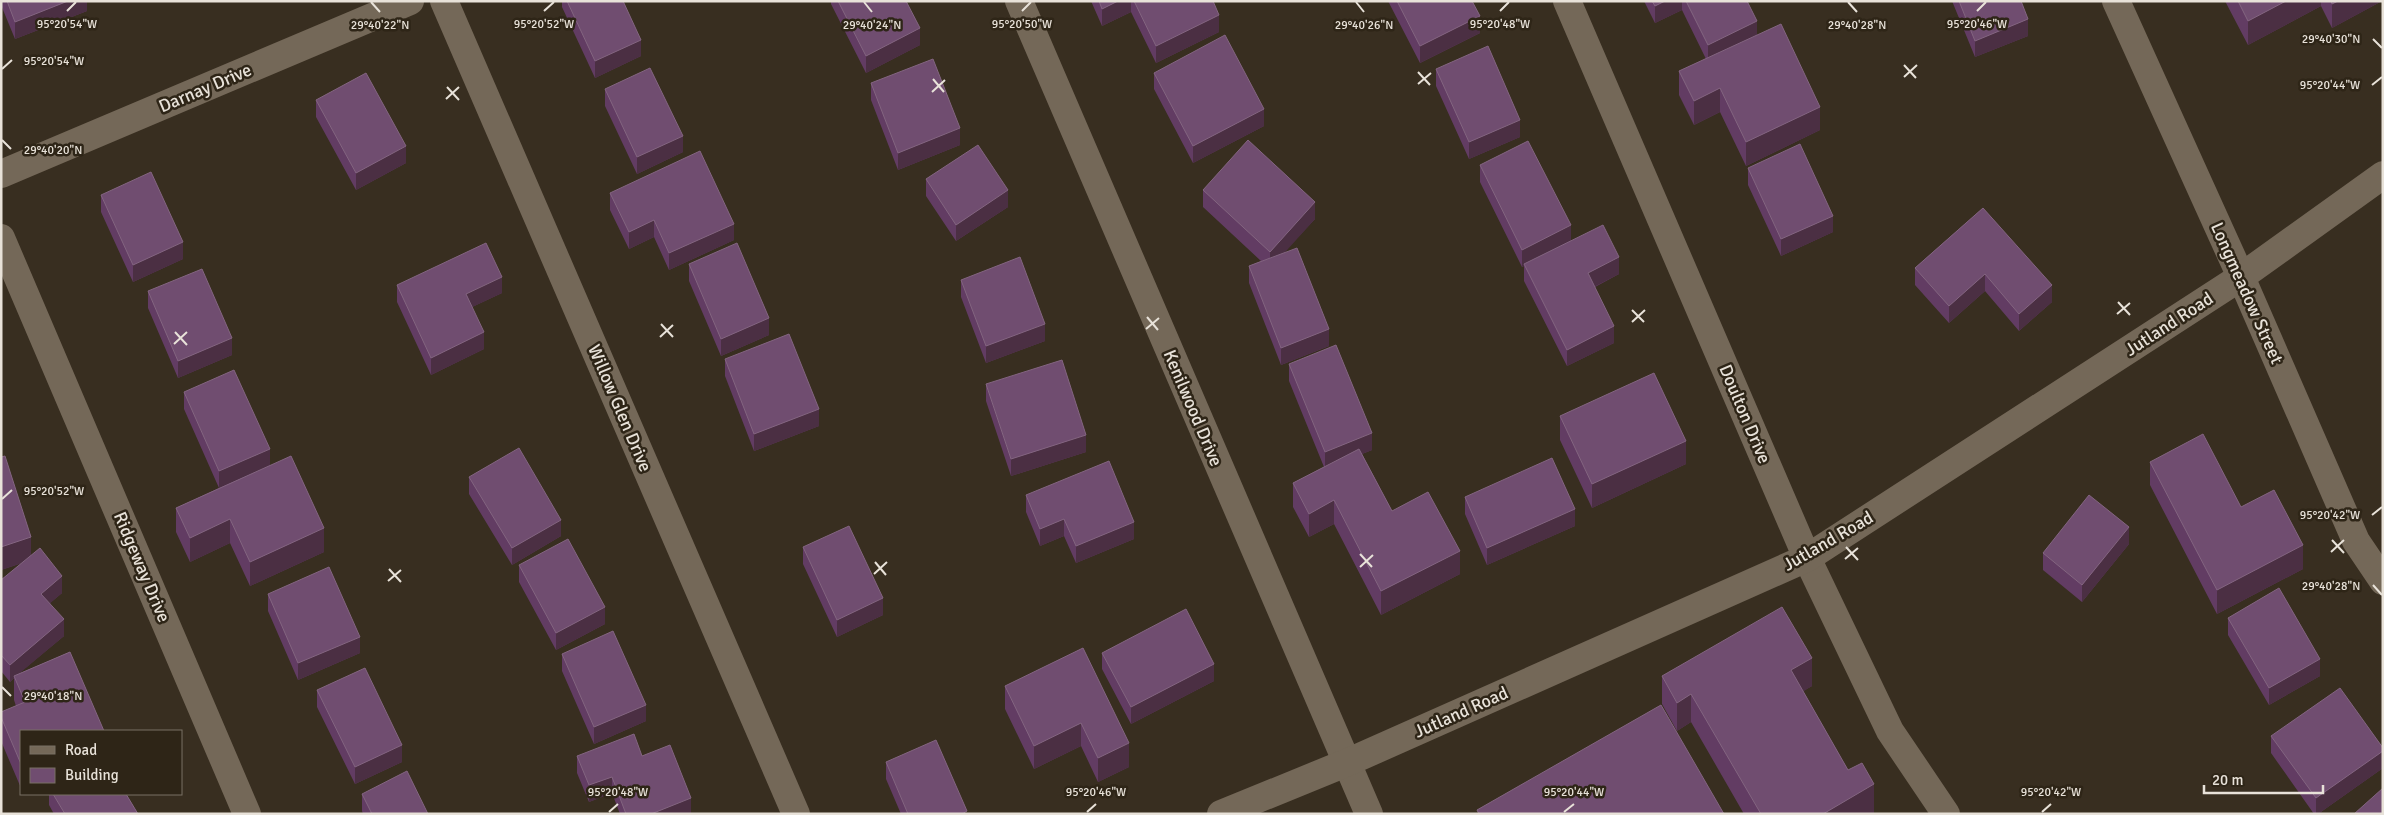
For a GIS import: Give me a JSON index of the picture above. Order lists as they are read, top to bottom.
{
  "streets": {
    "street": [
      "Darnay Drive",
      "Longmeadow Street",
      "Jutland Road",
      "Willow Glen Drive",
      "Kenilwood Drive",
      "Doulton Drive",
      "Ridgeway Drive"
    ]
  },
  "crossings": [
    ["Longmeadow Street", "Jutland Road"],
    ["Jutland Road", "Kenilwood Drive"],
    ["Jutland Road", "Doulton Drive"]
  ],
  "legend": ["Road", "Building"],
  "scale_bar": "20 m",
  "coordinates": [
    "95°20'54\"W",
    "95°20'50\"W",
    "95°20'52\"W",
    "95°20'48\"W",
    "95°20'46\"W",
    "29°40'22\"N",
    "29°40'24\"N",
    "29°40'26\"N",
    "29°40'28\"N",
    "29°40'30\"N",
    "95°20'44\"W",
    "29°40'20\"N",
    "95°20'42\"W",
    "29°40'18\"N"
  ]
}
